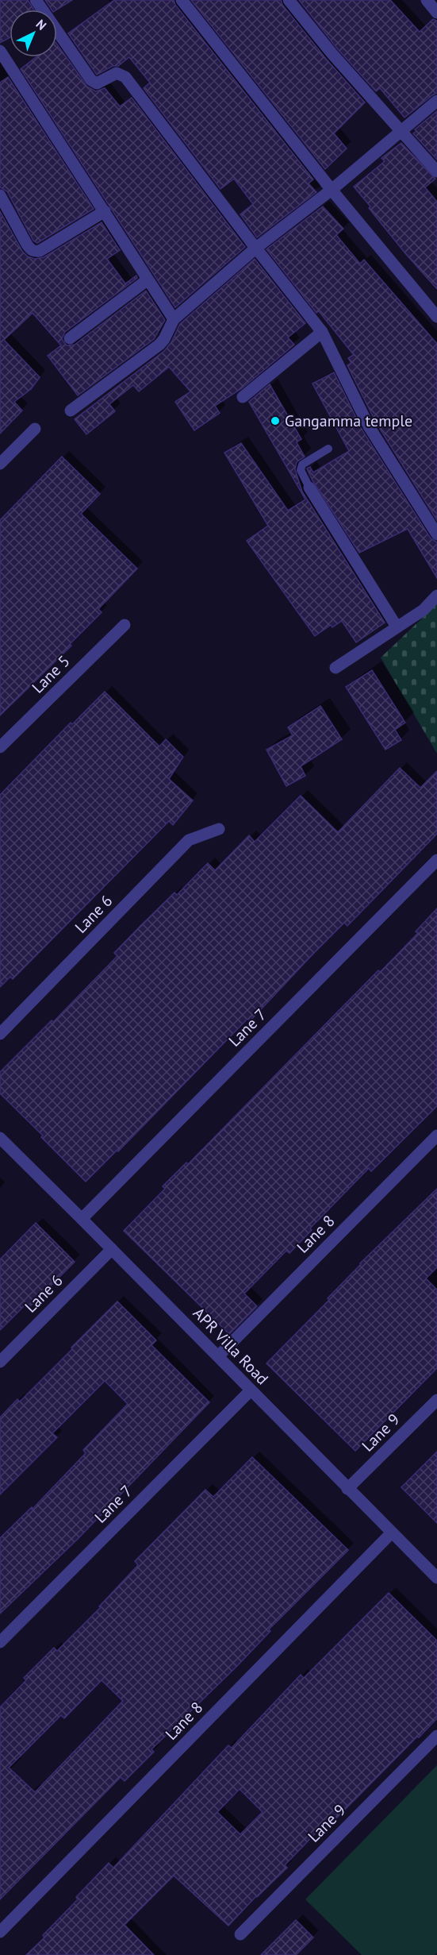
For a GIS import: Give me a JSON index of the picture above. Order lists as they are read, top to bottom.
{
  "streets": {
    "street": [
      "Lane 5",
      "Lane 6",
      "Lane 7",
      "Lane 8",
      "APR Villa Road",
      "Lane 9"
    ]
  },
  "crossings": [
    ["Lane 6", "APR Villa Road"],
    ["Lane 7", "APR Villa Road"],
    ["Lane 8", "APR Villa Road"],
    ["APR Villa Road", "Lane 9"]
  ],
  "places": ["Gangamma temple"],
  "north": "top right"
}
